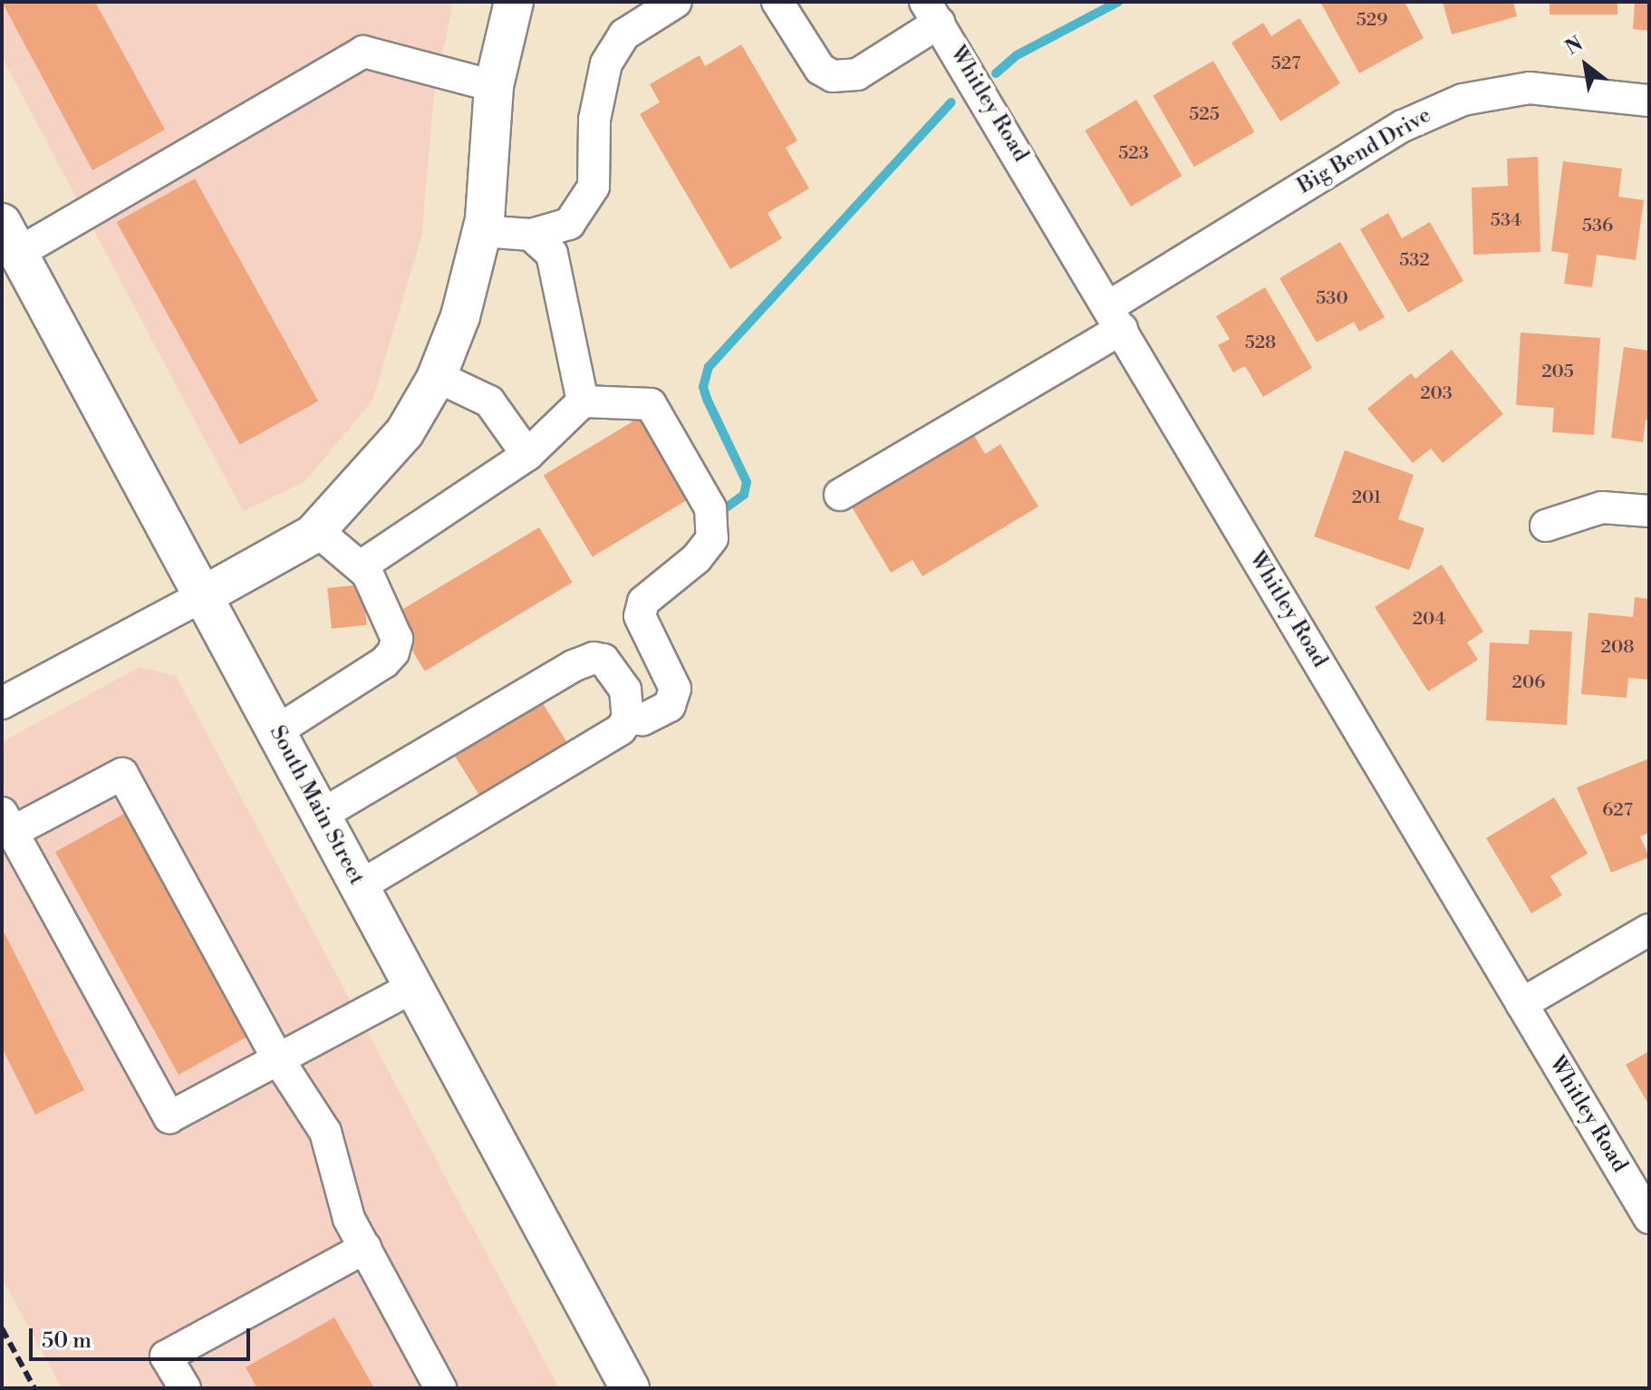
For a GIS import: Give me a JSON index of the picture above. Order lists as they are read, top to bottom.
{
  "streets": {
    "main road": ["South Main Street"],
    "street": ["Whitley Road", "Big Bend Drive"]
  },
  "crossings": [
    ["Whitley Road", "Big Bend Drive"]
  ],
  "house_numbers": [
    "529",
    "527",
    "525",
    "523",
    "534",
    "536",
    "532",
    "530",
    "528",
    "205",
    "203",
    "201",
    "204",
    "208",
    "206",
    "627"
  ],
  "scale_bar": "50 m",
  "north": "top left"
}
